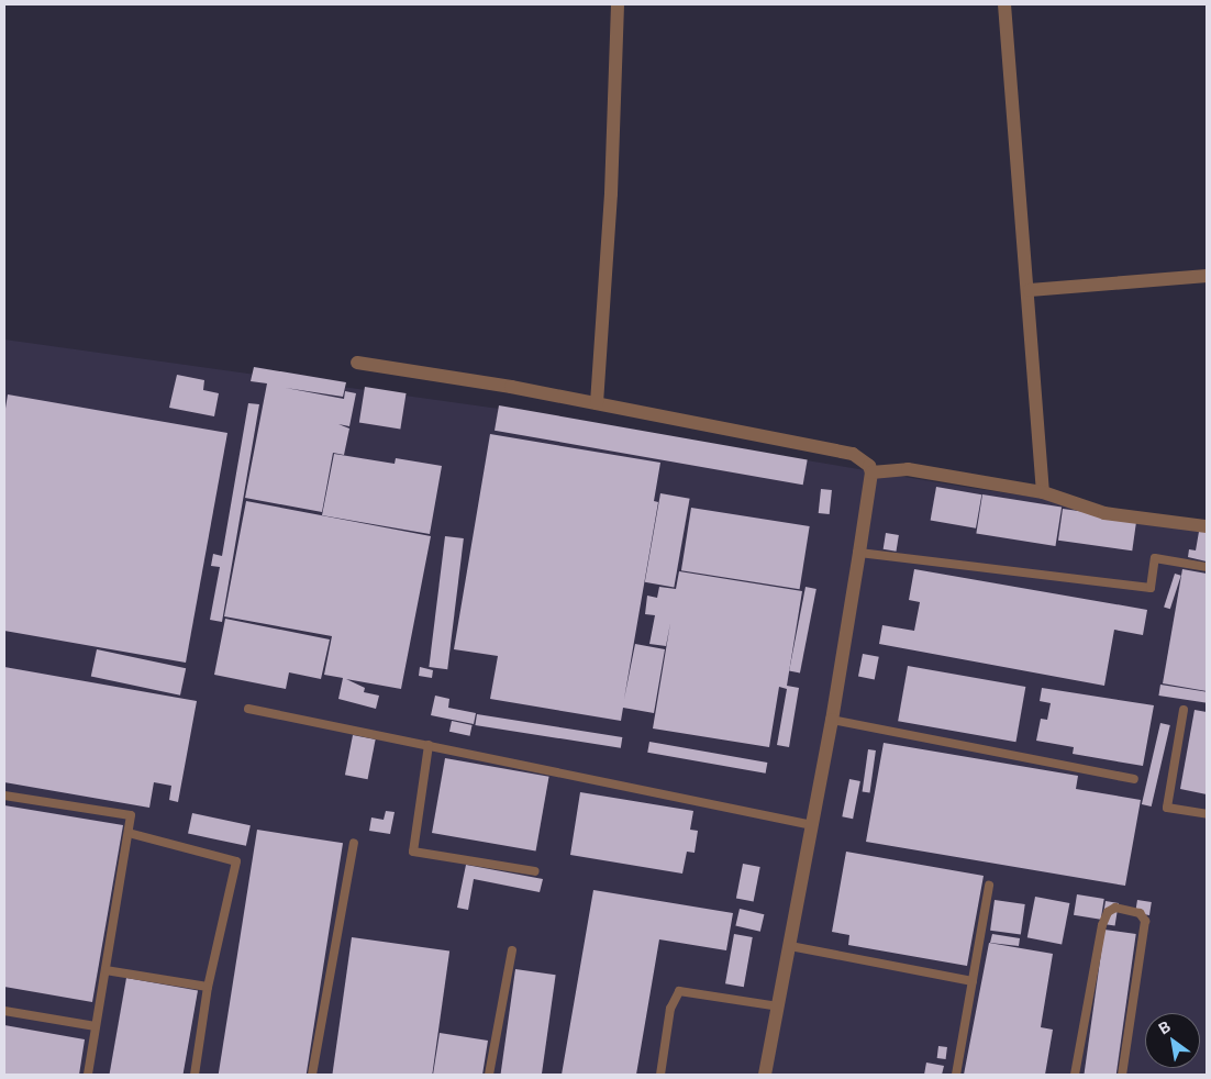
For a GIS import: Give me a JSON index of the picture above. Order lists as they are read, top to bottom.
{
  "north": "top left"
}
